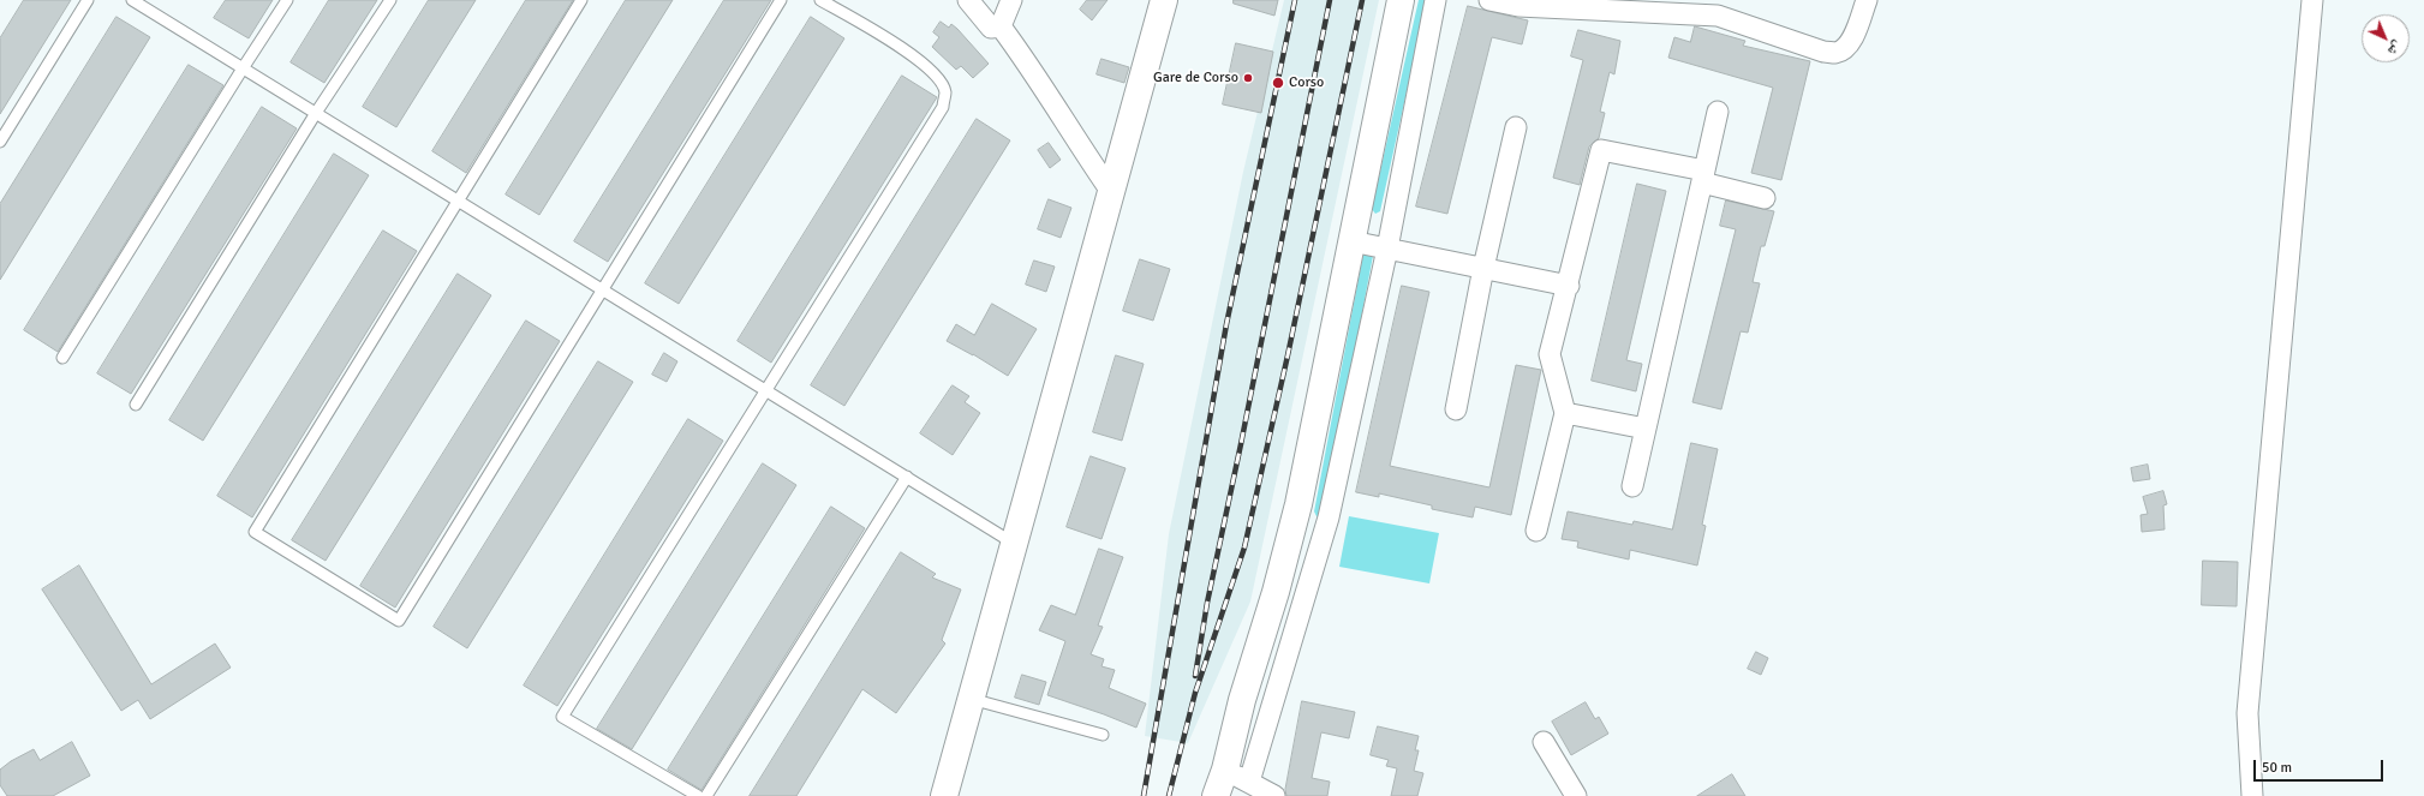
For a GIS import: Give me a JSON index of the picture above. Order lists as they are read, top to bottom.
{
  "places": ["Gare de Corso", "Corso"],
  "scale_bar": "50 m",
  "north": "bottom right"
}
